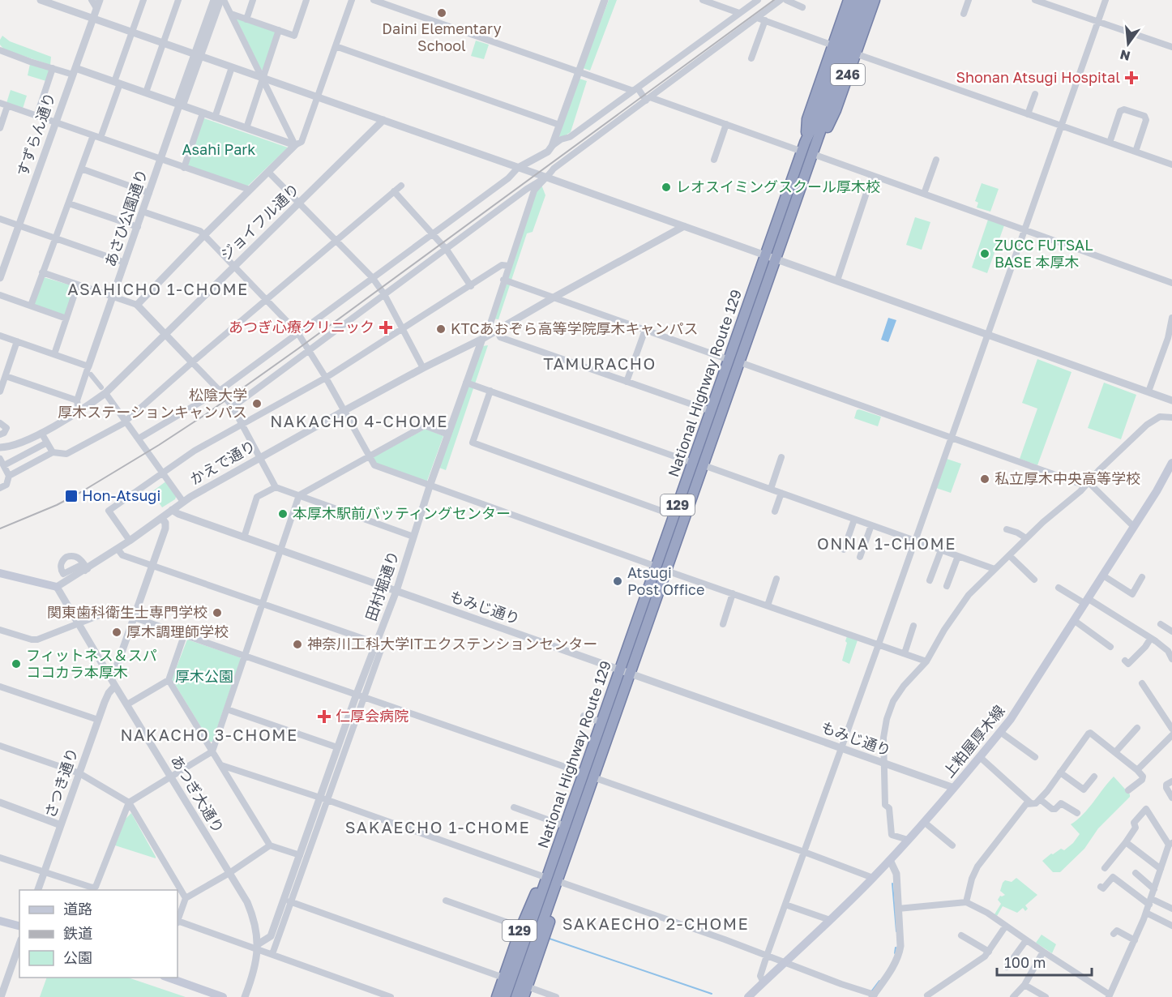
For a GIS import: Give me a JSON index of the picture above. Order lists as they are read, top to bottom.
{
  "streets": {
    "highway": ["246", "National Highway Route 129", "129"],
    "main road": ["上粕屋厚木線"],
    "street": [
      "すずらん通り",
      "あさひ公園通り",
      "ジョイフル通り",
      "かえで通り",
      "田村堀通り",
      "もみじ通り",
      "さつき通り",
      "あつぎ大通り"
    ]
  },
  "crossings": [
    ["246", "National Highway Route 129"],
    ["National Highway Route 129", "129"],
    ["National Highway Route 129", "もみじ通り"],
    ["かえで通り", "田村堀通り"],
    ["かえで通り", "もみじ通り"],
    ["かえで通り", "あつぎ大通り"],
    ["田村堀通り", "もみじ通り"],
    ["田村堀通り", "あつぎ大通り"],
    ["もみじ通り", "上粕屋厚木線"],
    ["さつき通り", "あつぎ大通り"]
  ],
  "districts": [
    "ASAHICHO 1-CHOME",
    "TAMURACHO",
    "NAKACHO 4-CHOME",
    "ONNA 1-CHOME",
    "NAKACHO 3-CHOME",
    "SAKAECHO 1-CHOME",
    "SAKAECHO 2-CHOME"
  ],
  "parks": ["Asahi Park", "厚木公園"],
  "places": {
    "other": [
      "Daini Elementary School",
      "レオスイミングスクール厚木校",
      "ZUCC FUTSAL BASE 本厚木",
      "KTCあおぞら高等学院厚木キャンパス",
      "松陰大学 厚木ステーションキャンパス",
      "私立厚木中央高等学校",
      "本厚木駅前バッティングセンター",
      "Atsugi Post Office",
      "関東歯科衛生士専門学校",
      "厚木調理師学校",
      "神奈川工科大学ITエクステンションセンター",
      "フィットネス＆スパ ココカラ本厚木"
    ],
    "health": ["Shonan Atsugi Hospital", "あつぎ心療クリニック", "仁厚会病院"],
    "transit": ["Hon-Atsugi"]
  },
  "legend": ["道路", "鉄道", "公園"],
  "scale_bar": "100 m",
  "north": "bottom"
}
